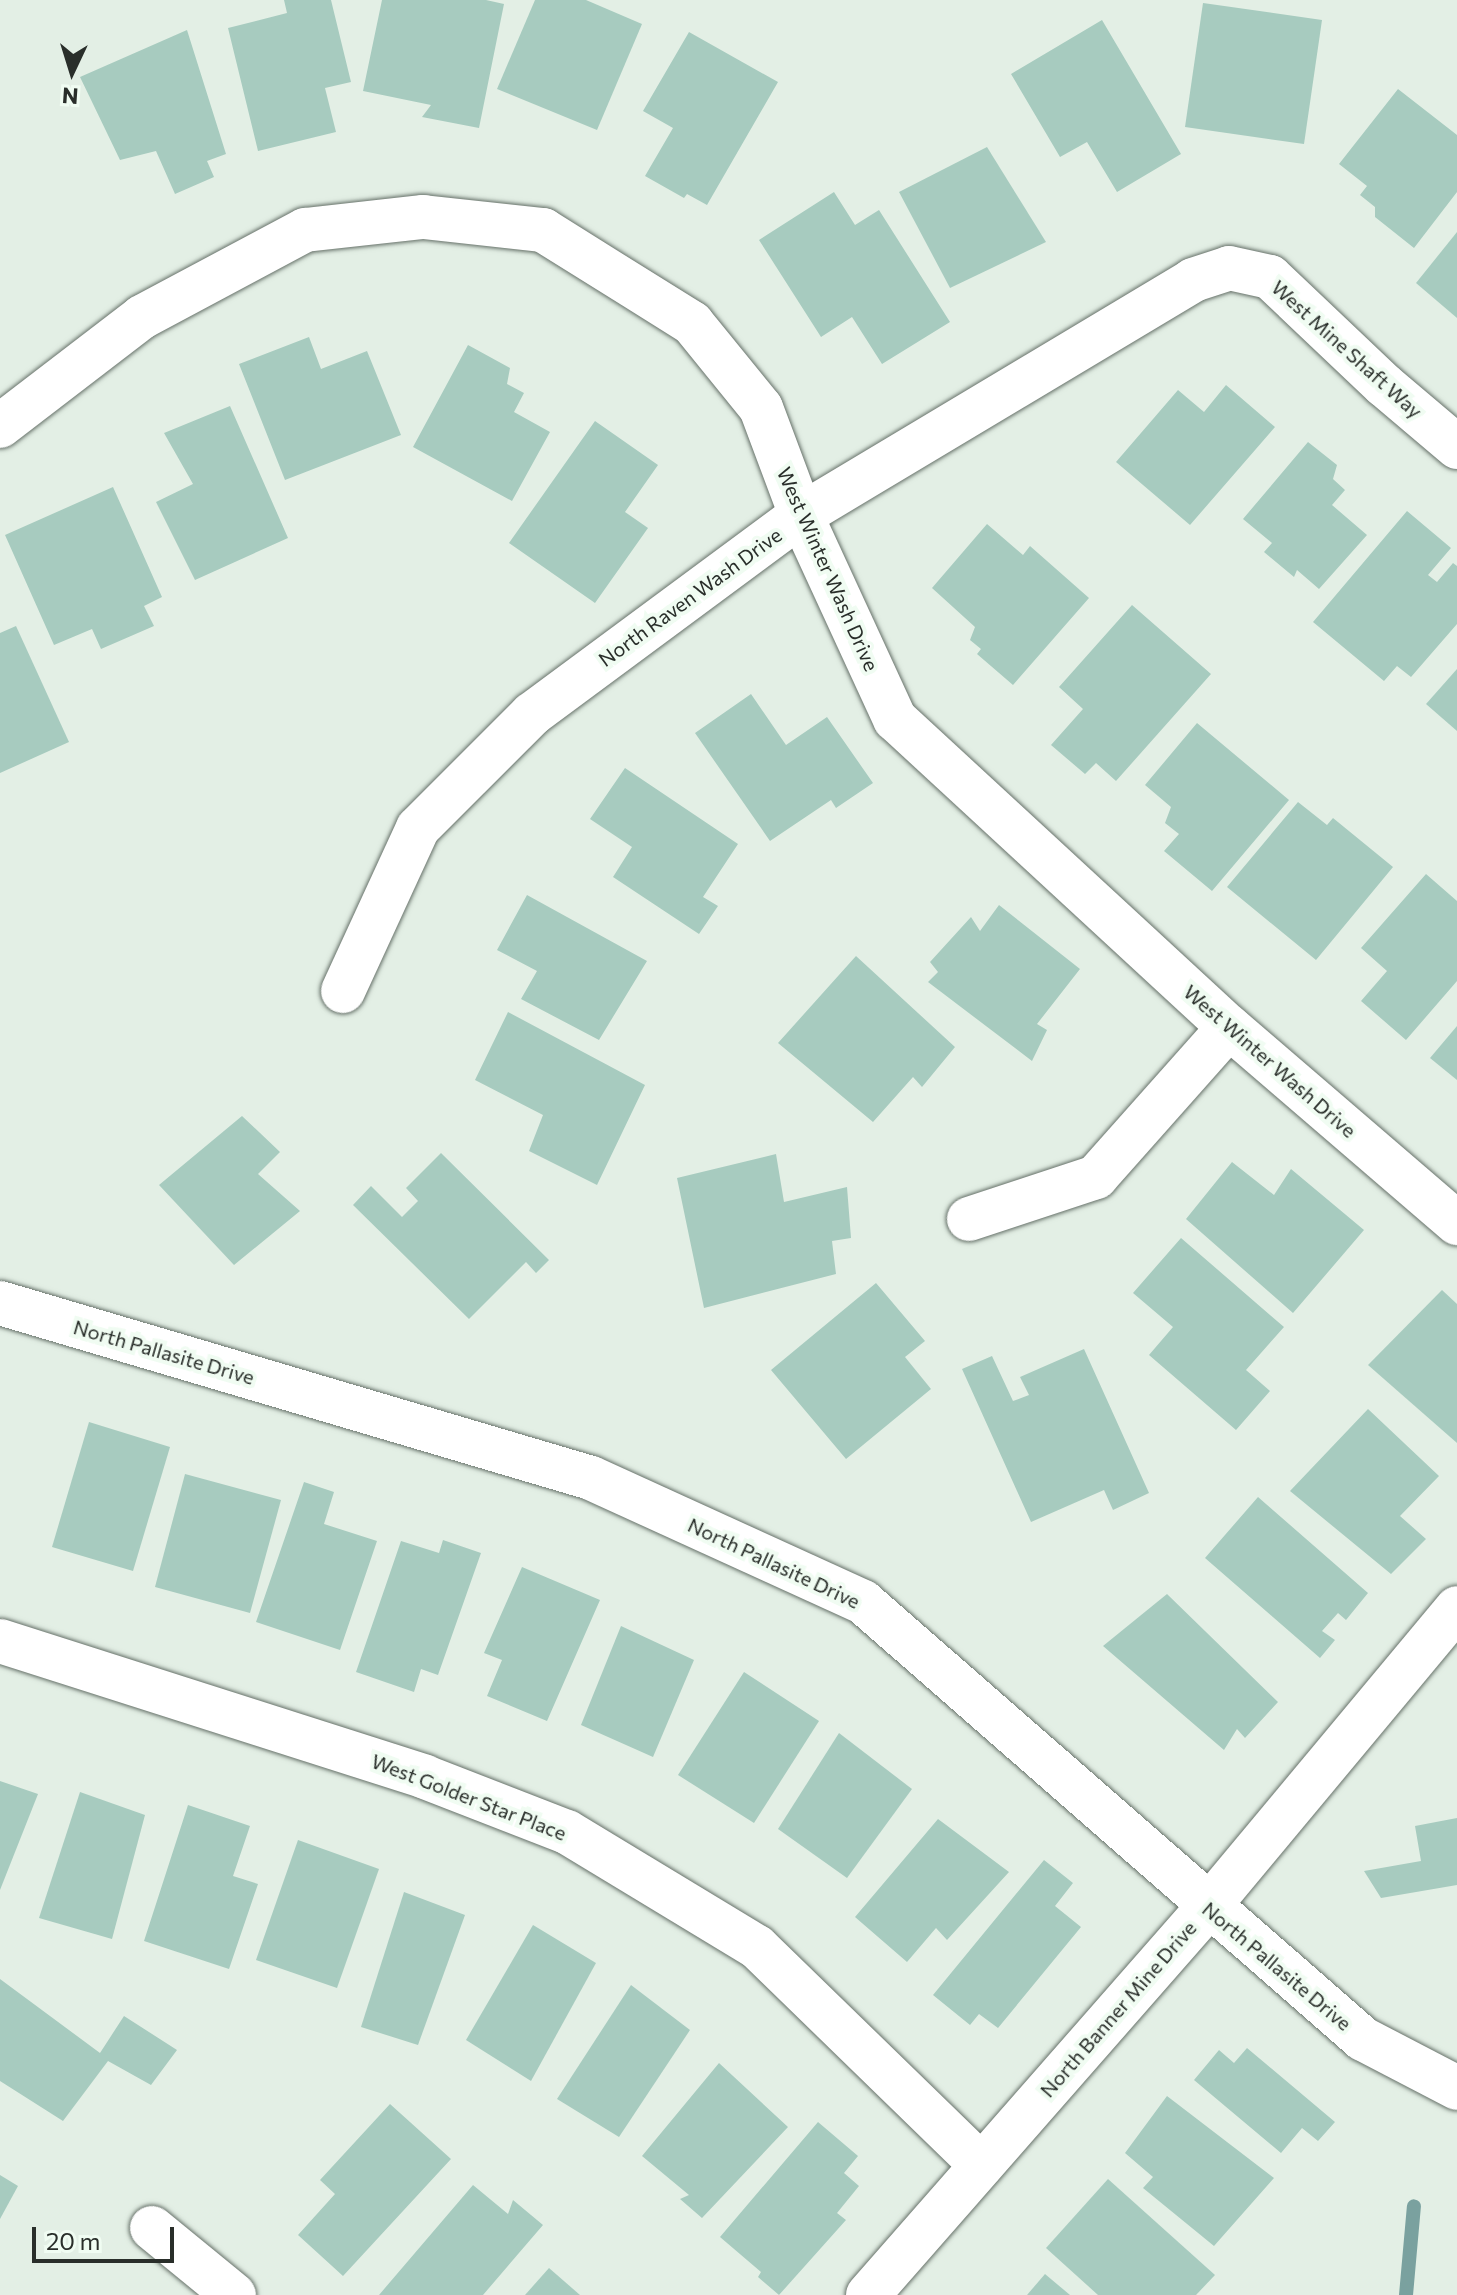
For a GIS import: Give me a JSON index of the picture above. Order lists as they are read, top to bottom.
{
  "streets": {
    "street": [
      "West Mine Shaft Way",
      "West Winter Wash Drive",
      "North Raven Wash Drive",
      "North Pallasite Drive",
      "West Golder Star Place",
      "North Banner Mine Drive"
    ]
  },
  "crossings": [
    ["West Mine Shaft Way", "North Raven Wash Drive"],
    ["West Winter Wash Drive", "North Raven Wash Drive"],
    ["North Pallasite Drive", "North Banner Mine Drive"],
    ["West Golder Star Place", "North Banner Mine Drive"]
  ],
  "scale_bar": "20 m",
  "north": "bottom"
}
